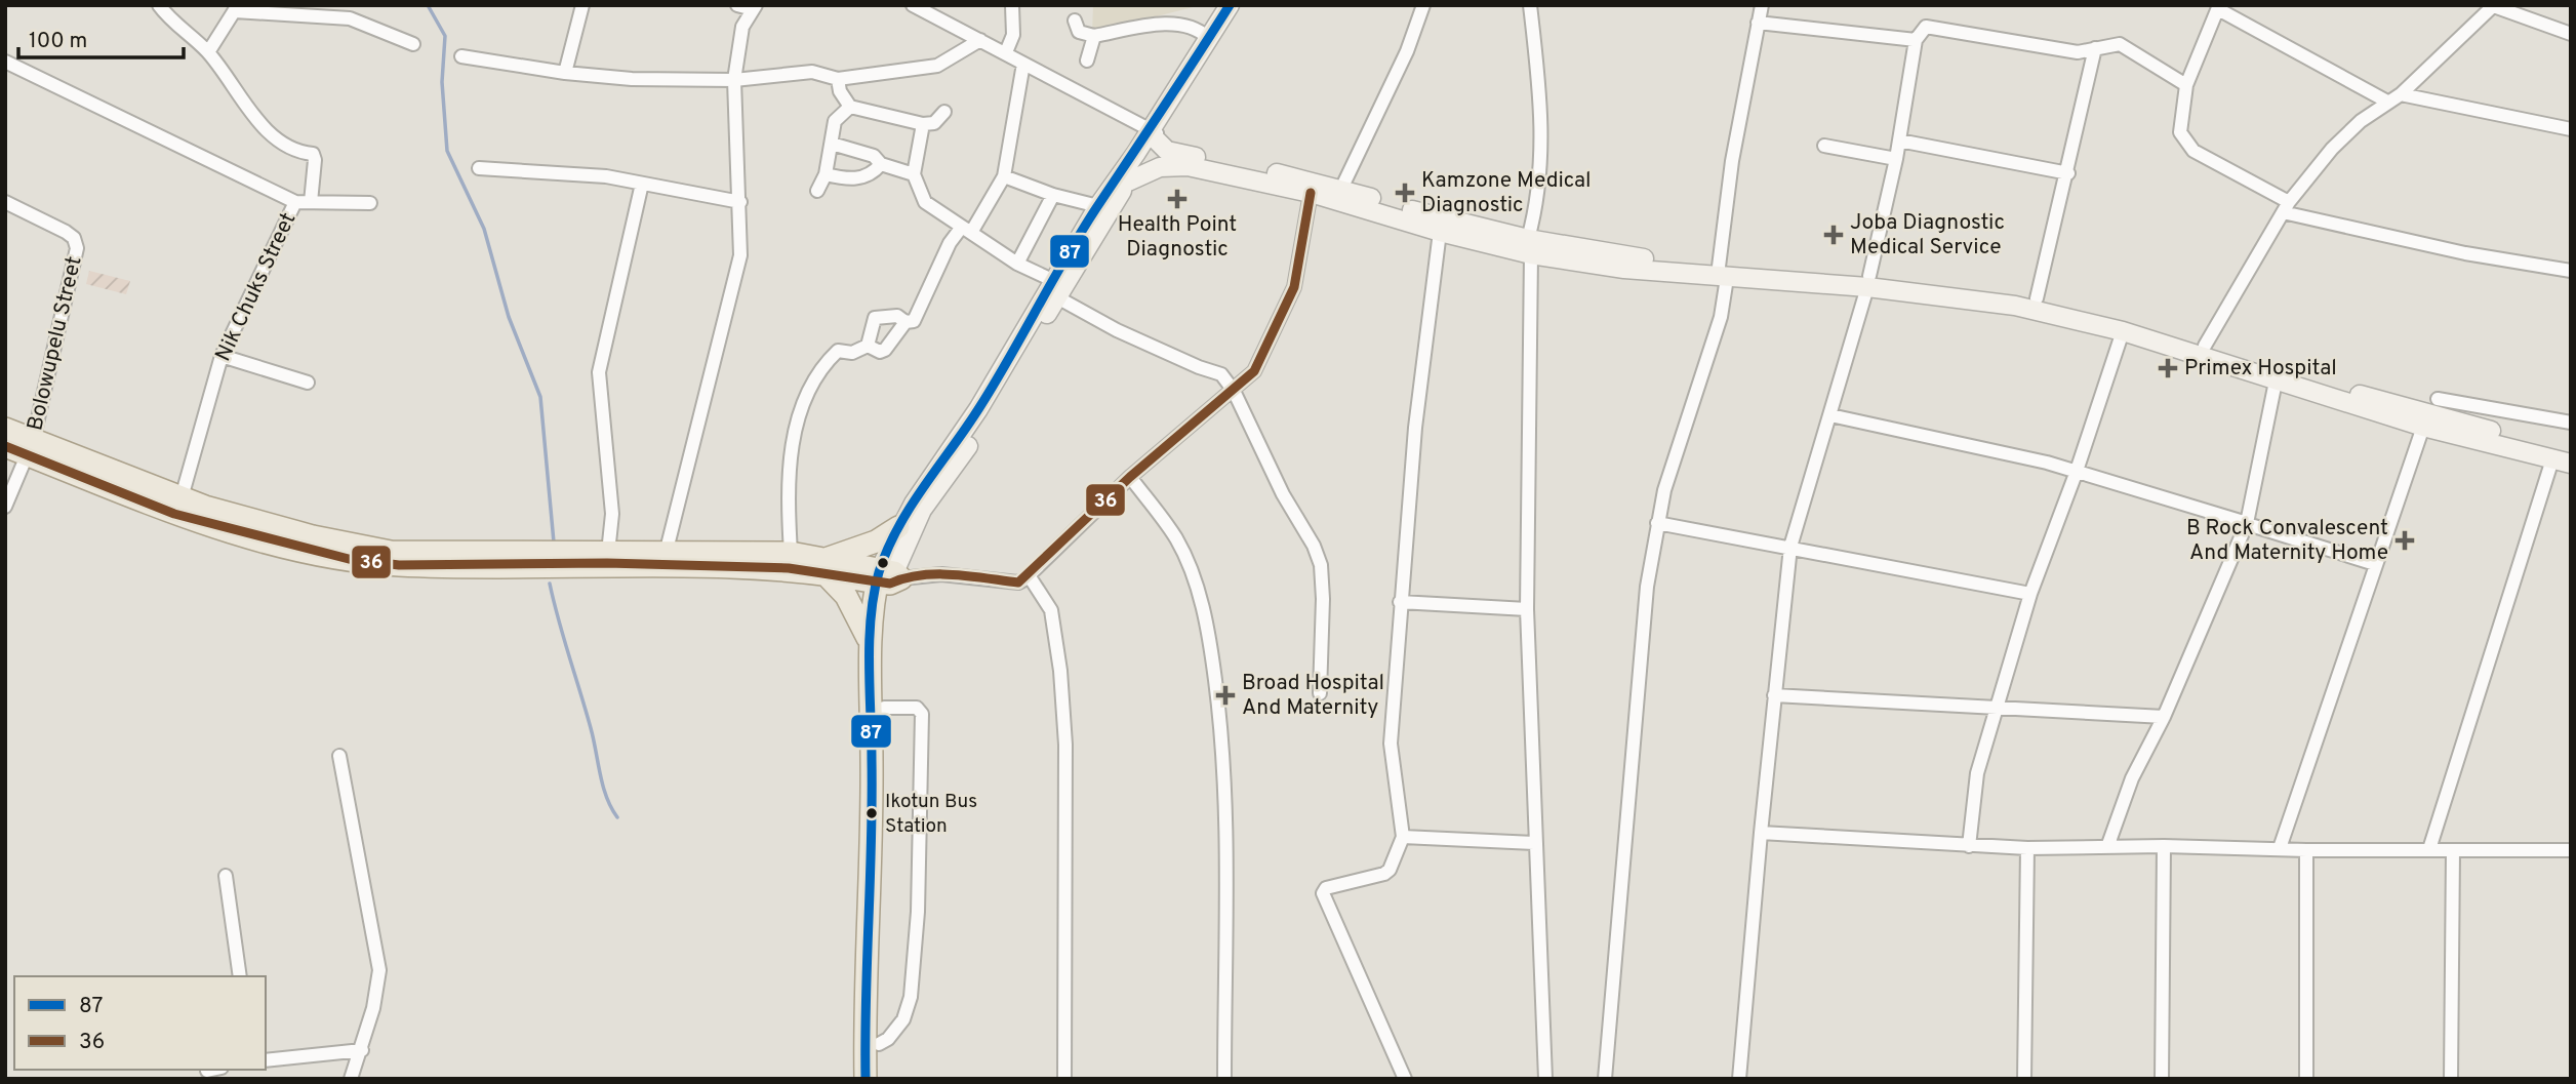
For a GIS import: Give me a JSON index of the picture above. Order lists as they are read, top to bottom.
{
  "streets": {
    "street": ["Nik Chuks Street", "Bolowupelu Street"]
  },
  "places": {
    "health": [
      "Kamzone Medical Diagnostic",
      "Health Point Diagnostic",
      "Joba Diagnostic Medical Service",
      "Primex Hospital",
      "B Rock Convalescent And Maternity Home",
      "Broad Hospital And Maternity"
    ],
    "other": ["Ikotun Bus Station"]
  },
  "lines": ["transit line 87", "transit line 36"],
  "legend": ["87", "36"],
  "scale_bar": "100 m"
}
